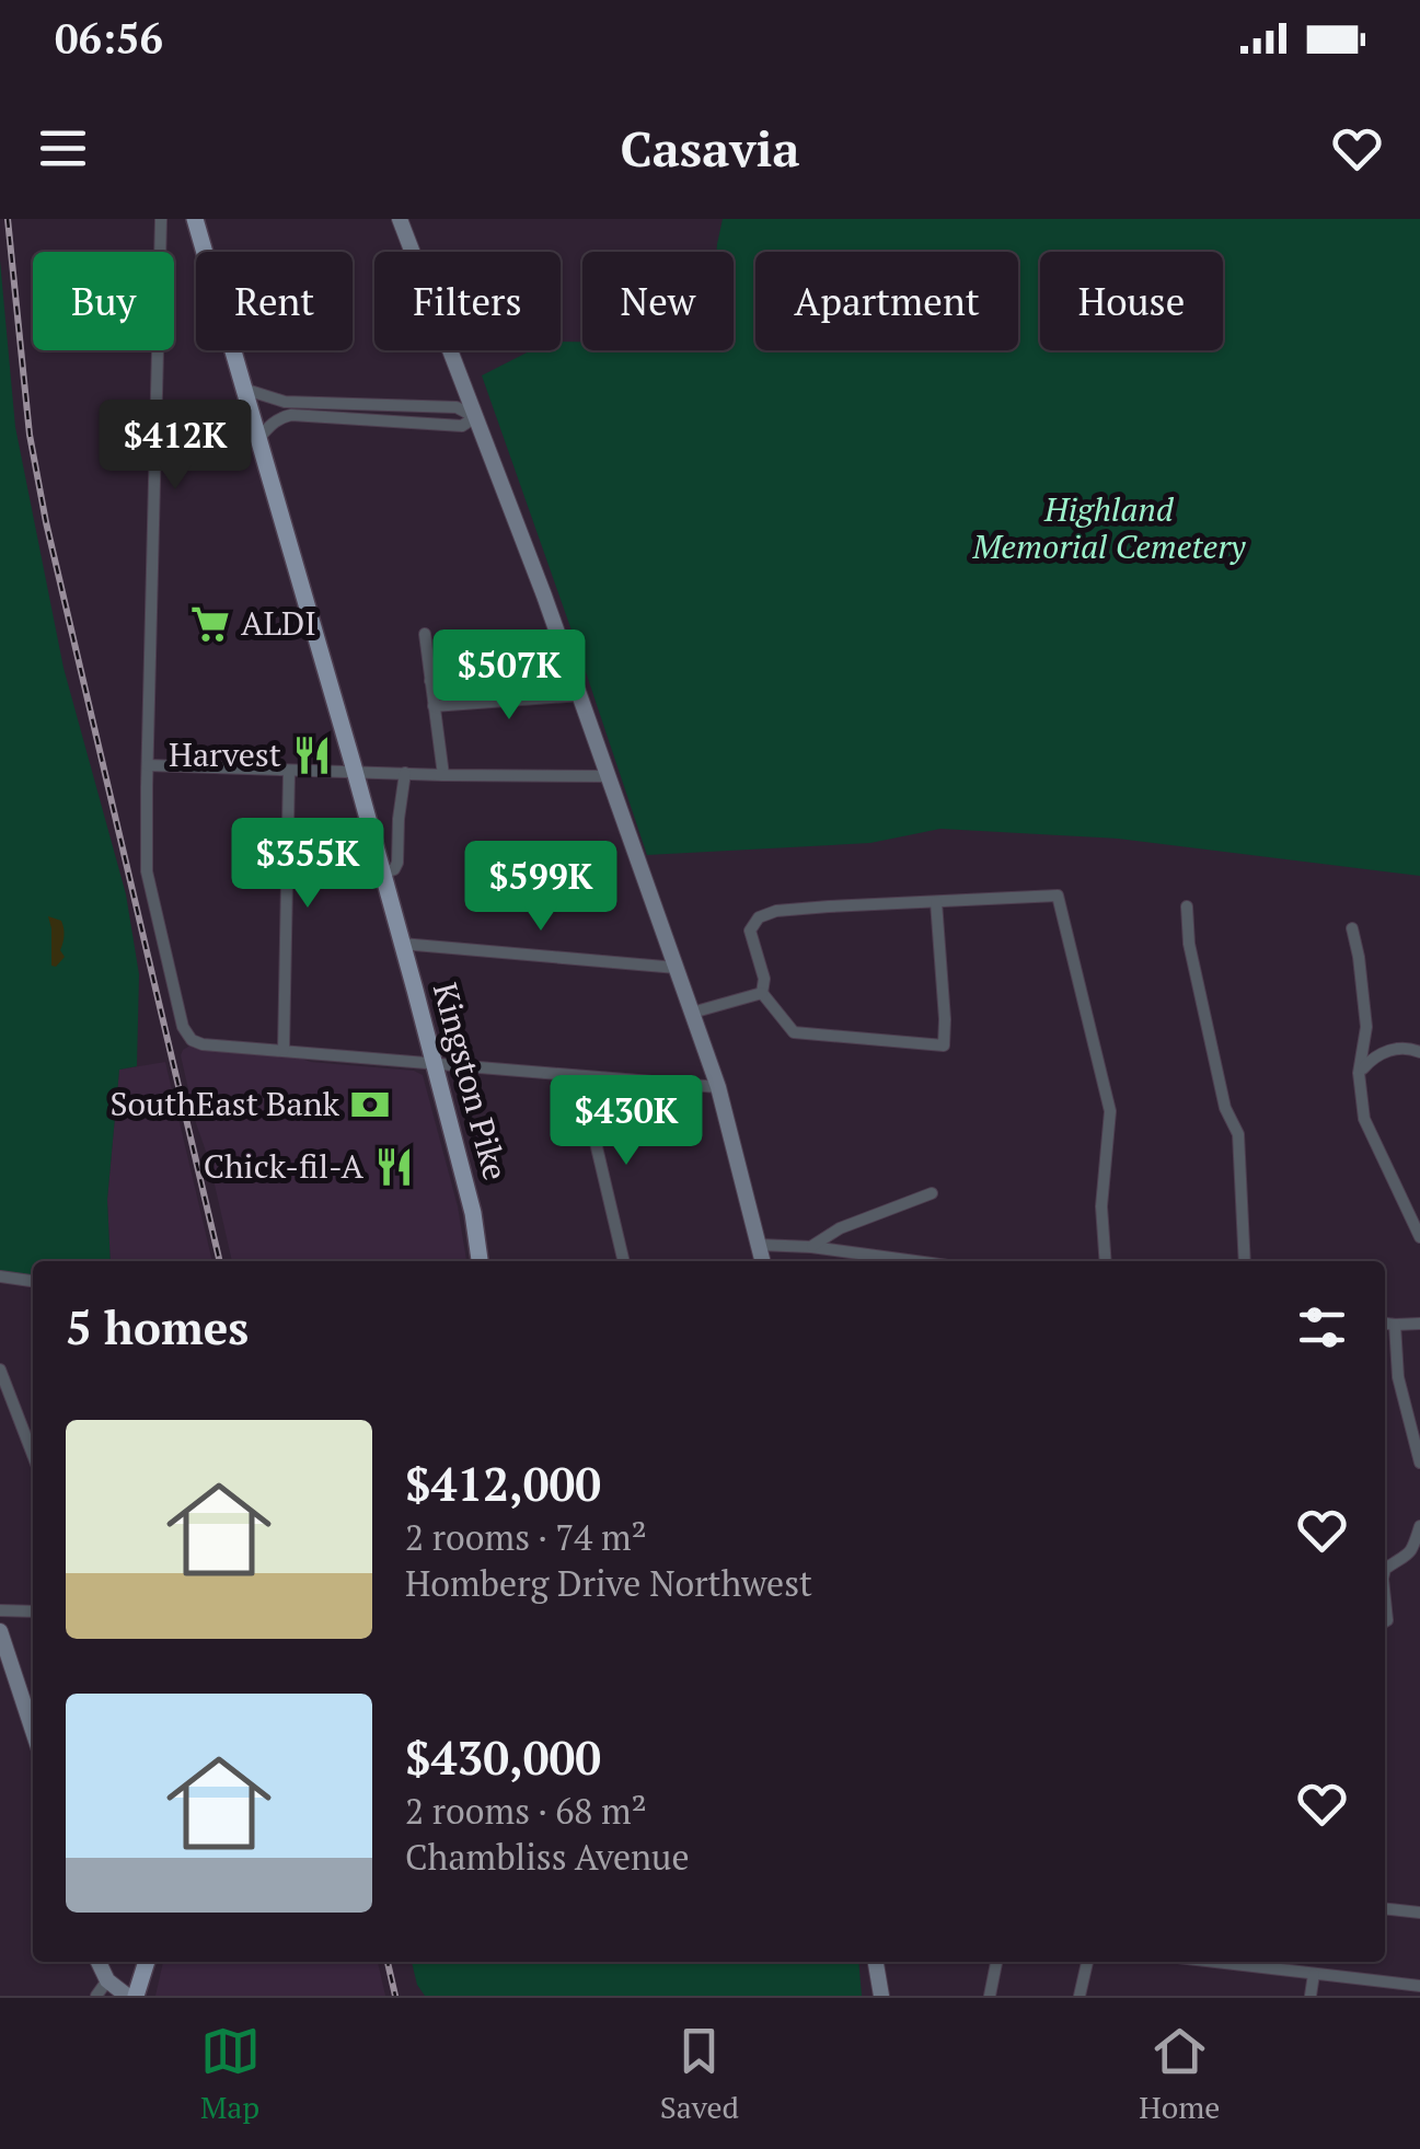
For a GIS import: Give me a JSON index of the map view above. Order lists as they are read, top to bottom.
{
  "streets": {
    "main road": ["Kingston Pike"]
  },
  "parks": ["Highland Memorial Cemetery"],
  "places": {
    "supermarket": ["ALDI"],
    "restaurant": ["Harvest", "Chick-fil-A"],
    "bank": ["SouthEast Bank"]
  },
  "page": {
    "status": "06:56",
    "header": "Casavia",
    "chip": [
      "Buy",
      "Rent",
      "Filters",
      "New",
      "Apartment",
      "House"
    ],
    "price": [
      "$412K",
      "$507K",
      "$355K",
      "$599K",
      "$430K"
    ],
    "heading": "5 homes",
    "list": [
      {
        "name": "$412,000",
        "note": "2 rooms · 74 m² · Homberg Drive Northwest"
      },
      {
        "name": "$430,000",
        "note": "2 rooms · 68 m² · Chambliss Avenue"
      }
    ],
    "tabs": ["Map", "Saved", "Home"]
  }
}
